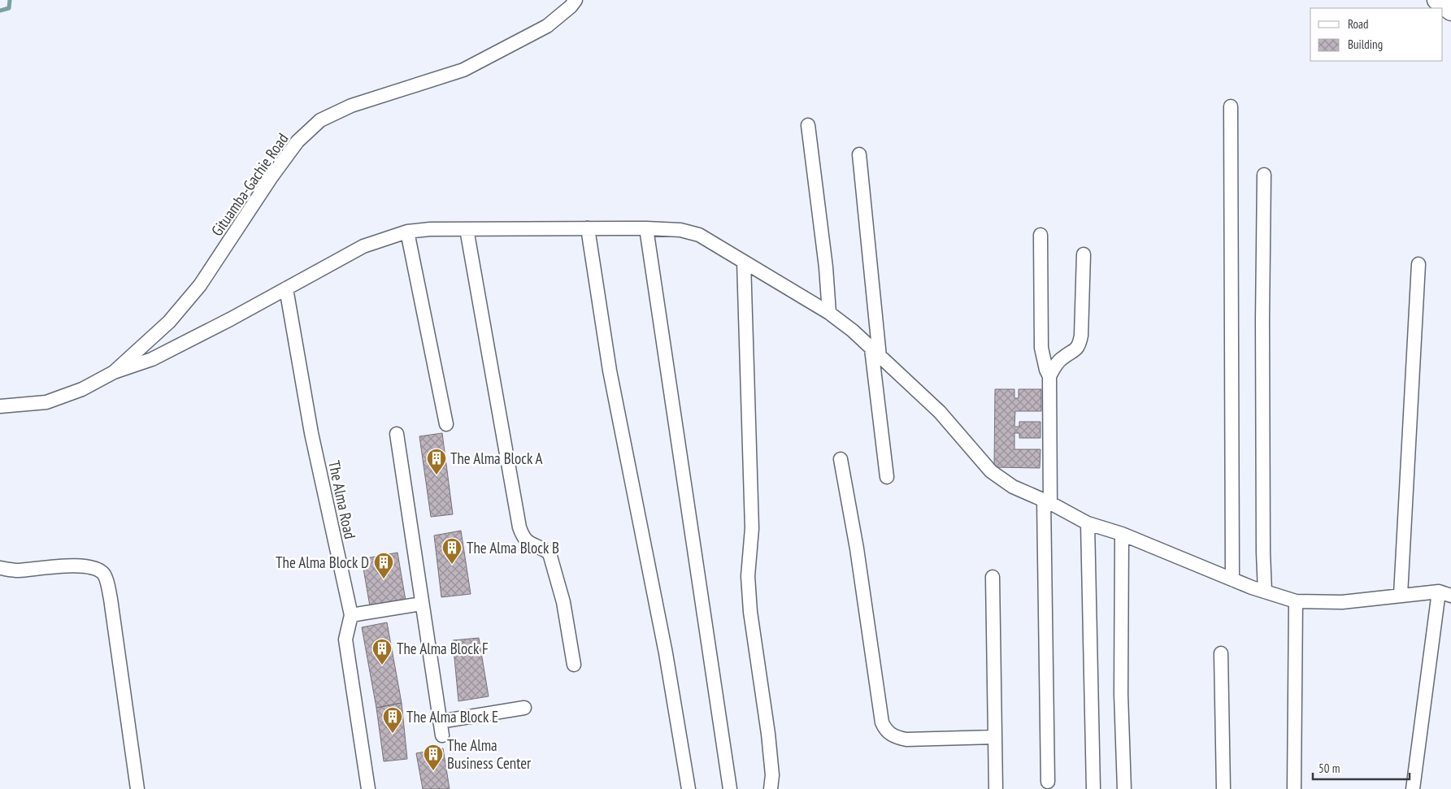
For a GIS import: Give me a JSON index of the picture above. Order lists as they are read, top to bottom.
{
  "streets": {
    "street": ["Gituamba-Gachie Road", "The Alma Road"]
  },
  "places": {
    "building": [
      "The Alma Block A",
      "The Alma Block B",
      "The Alma Block D",
      "The Alma Block F",
      "The Alma Block E",
      "The Alma Business Center"
    ]
  },
  "legend": ["Road", "Building"],
  "scale_bar": "50 m"
}
